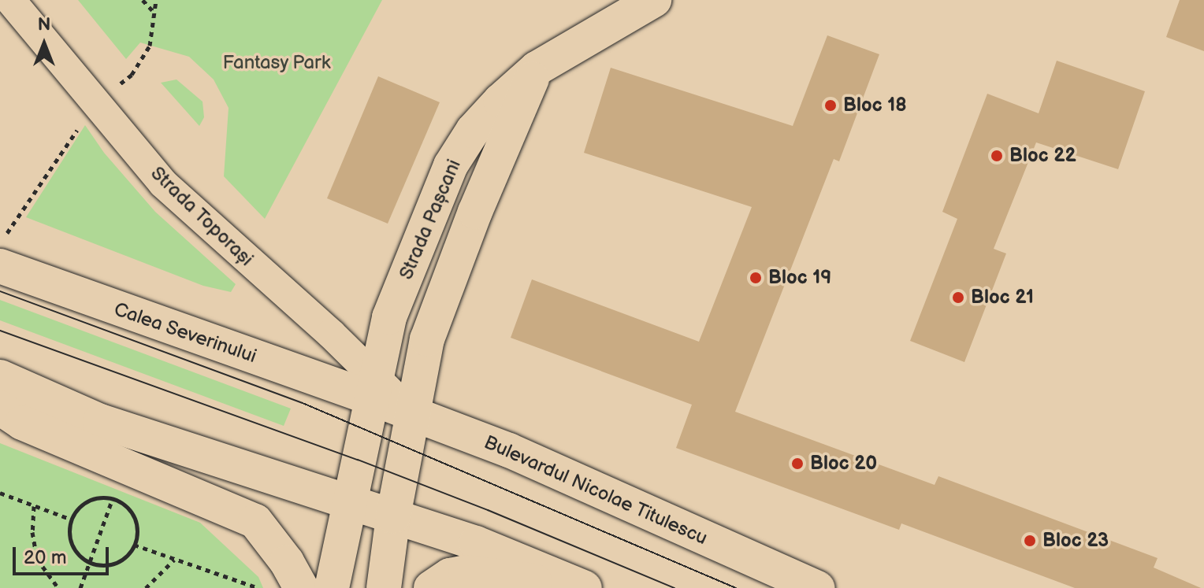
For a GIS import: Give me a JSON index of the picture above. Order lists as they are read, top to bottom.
{
  "streets": {
    "main road": ["Strada Pașcani", "Calea Severinului", "Bulevardul Nicolae Titulescu"],
    "street": ["Strada Toporași"]
  },
  "crossings": [
    ["Strada Toporași", "Strada Pașcani"],
    ["Strada Toporași", "Calea Severinului"],
    ["Strada Toporași", "Bulevardul Nicolae Titulescu"],
    ["Strada Pașcani", "Calea Severinului"],
    ["Strada Pașcani", "Bulevardul Nicolae Titulescu"],
    ["Calea Severinului", "Bulevardul Nicolae Titulescu"]
  ],
  "parks": ["Fantasy Park"],
  "places": [
    "Bloc 18",
    "Bloc 22",
    "Bloc 19",
    "Bloc 21",
    "Bloc 20",
    "Bloc 23"
  ],
  "scale_bar": "20 m",
  "north": "top"
}
